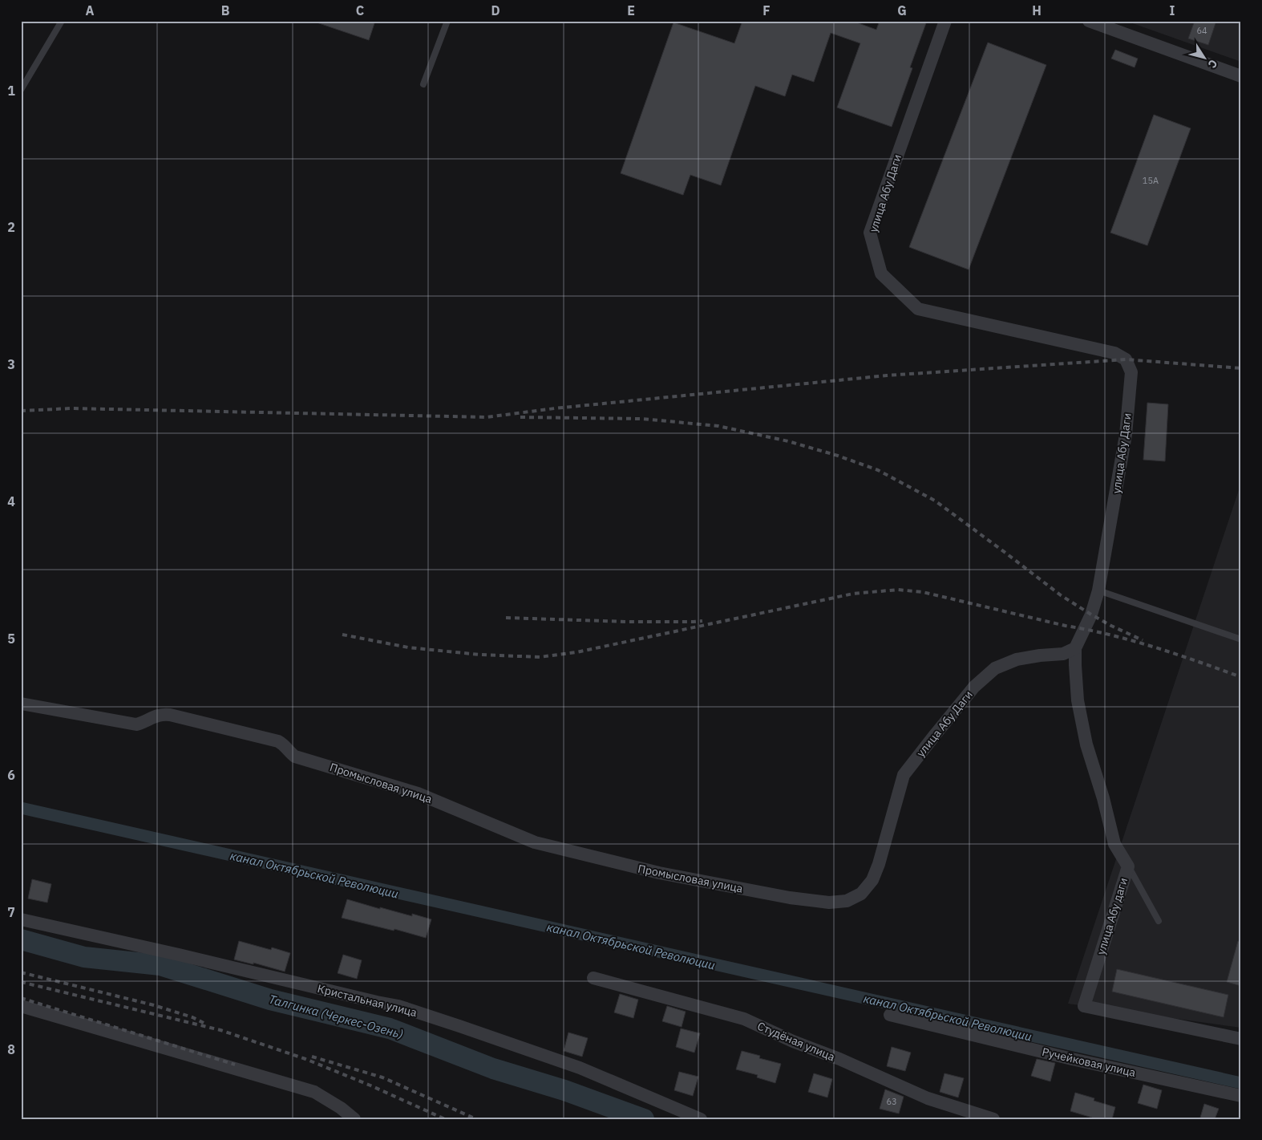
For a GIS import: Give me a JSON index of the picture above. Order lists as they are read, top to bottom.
{
  "streets": {
    "street": [
      "улица Абу Даги",
      "Промысловая улица",
      "улица Абу даги",
      "Кристальная улица",
      "Студёная улица",
      "Ручейковая улица"
    ]
  },
  "crossings": [
    ["улица Абу Даги", "Промысловая улица"],
    ["улица Абу Даги", "улица Абу даги"]
  ],
  "water": ["канал Октябрьской Революции", "Талгинка (Черкес-Озень)"],
  "house_numbers": ["64", "15А", "63"],
  "north": "bottom right",
  "grid": {
    "columns": [
      "A",
      "B",
      "C",
      "D",
      "E",
      "F",
      "G",
      "H",
      "I"
    ],
    "rows": [
      "1",
      "2",
      "3",
      "4",
      "5",
      "6",
      "7",
      "8"
    ]
  }
}
